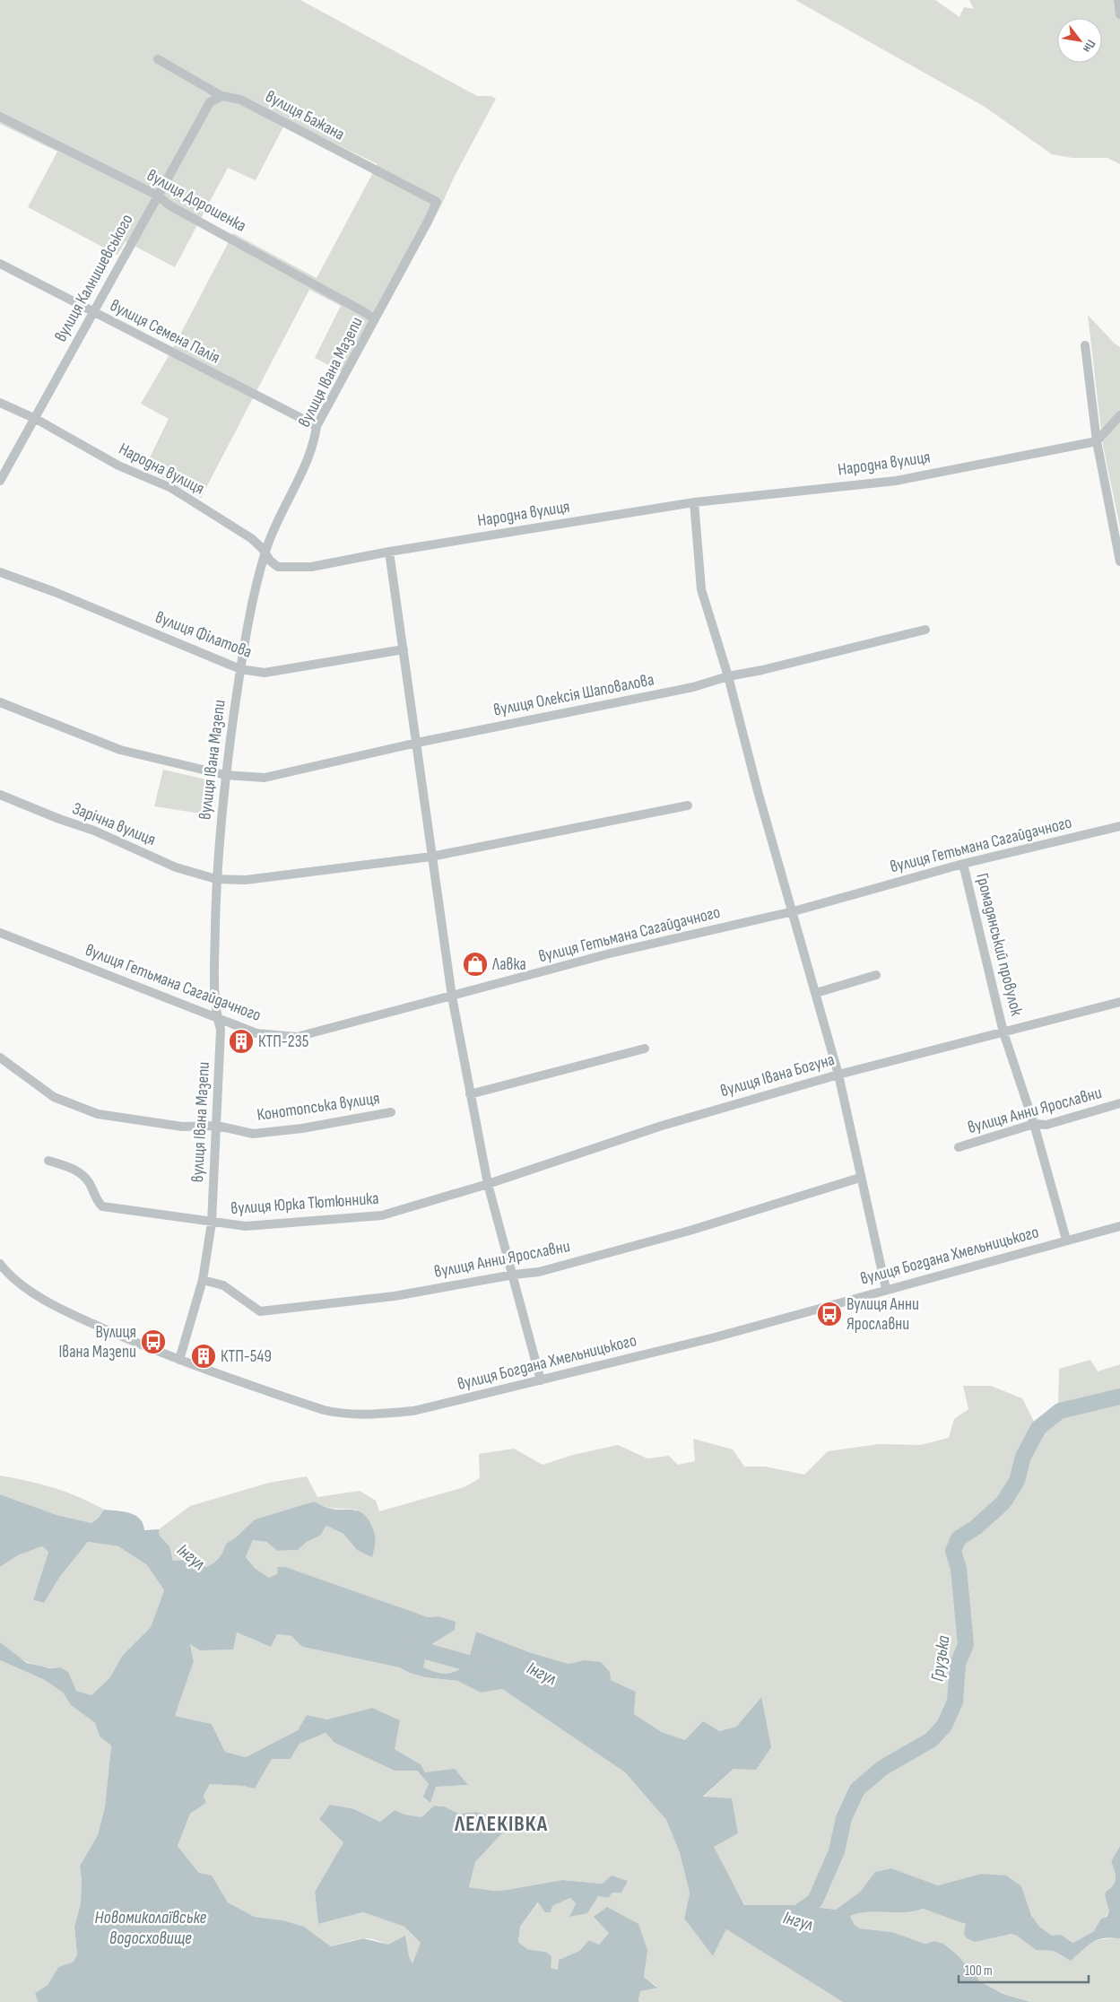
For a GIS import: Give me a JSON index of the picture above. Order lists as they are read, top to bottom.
{
  "streets": {
    "street": [
      "вулиця Бажана",
      "вулиця Дорошенка",
      "вулиця Калнишевського",
      "вулиця Семена Палія",
      "вулиця Івана Мазепи",
      "Народна вулиця",
      "вулиця Філатова",
      "вулиця Олексія Шаповалова",
      "Зарічна вулиця",
      "вулиця Гетьмана Сагайдачного",
      "Громадянський провулок",
      "вулиця Івана Богуна",
      "Конотопська вулиця",
      "вулиця Анни Ярославни",
      "вулиця Юрка Тютюнника",
      "вулиця Богдана Хмельницького"
    ]
  },
  "crossings": [
    ["вулиця Бажана", "вулиця Калнишевського"],
    ["вулиця Бажана", "вулиця Івана Мазепи"],
    ["вулиця Дорошенка", "вулиця Калнишевського"],
    ["вулиця Дорошенка", "вулиця Івана Мазепи"],
    ["вулиця Калнишевського", "вулиця Семена Палія"],
    ["вулиця Калнишевського", "Народна вулиця"],
    ["вулиця Семена Палія", "вулиця Івана Мазепи"],
    ["вулиця Івана Мазепи", "Народна вулиця"],
    ["вулиця Івана Мазепи", "вулиця Філатова"],
    ["вулиця Івана Мазепи", "вулиця Олексія Шаповалова"],
    ["вулиця Івана Мазепи", "Зарічна вулиця"],
    ["вулиця Івана Мазепи", "вулиця Гетьмана Сагайдачного"],
    ["вулиця Івана Мазепи", "Конотопська вулиця"],
    ["вулиця Івана Мазепи", "вулиця Анни Ярославни"],
    ["вулиця Івана Мазепи", "вулиця Юрка Тютюнника"],
    ["вулиця Івана Мазепи", "вулиця Богдана Хмельницького"],
    ["вулиця Гетьмана Сагайдачного", "Громадянський провулок"],
    ["Громадянський провулок", "вулиця Івана Богуна"],
    ["Громадянський провулок", "вулиця Анни Ярославни"],
    ["Громадянський провулок", "вулиця Богдана Хмельницького"],
    ["вулиця Івана Богуна", "вулиця Юрка Тютюнника"]
  ],
  "districts": ["ЛЕЛЕКІВКА"],
  "water": ["Інгул", "Грузька", "Новомиколаївське водосховище"],
  "places": {
    "shop": ["Лавка"],
    "building": ["КТП-235", "КТП-549"],
    "bus stop": ["Вулиця Анни Ярославни", "Вулиця Івана Мазепи"]
  },
  "scale_bar": "100 m",
  "north": "bottom right"
}
